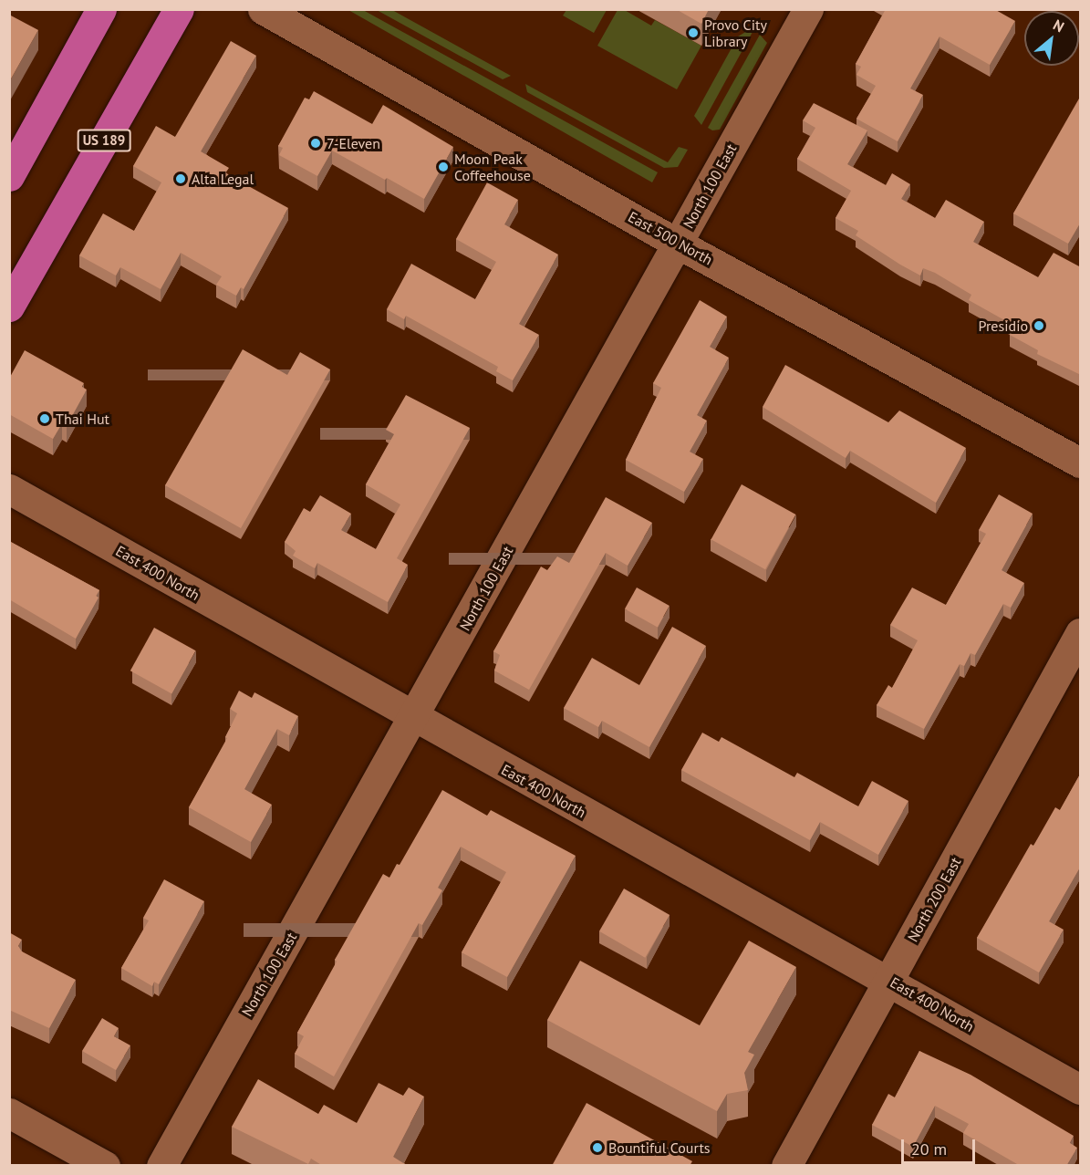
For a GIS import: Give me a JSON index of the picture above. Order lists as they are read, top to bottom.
{
  "streets": {
    "highway": ["US 189"],
    "street": [
      "North 100 East",
      "East 500 North",
      "East 400 North",
      "North 200 East"
    ]
  },
  "crossings": [
    ["North 100 East", "East 500 North"],
    ["North 100 East", "East 400 North"],
    ["East 400 North", "North 200 East"]
  ],
  "places": [
    "Provo City Library",
    "7-Eleven",
    "Moon Peak Coffeehouse",
    "Alta Legal",
    "Presidio",
    "Thai Hut",
    "Bountiful Courts"
  ],
  "scale_bar": "20 m",
  "north": "top right"
}
